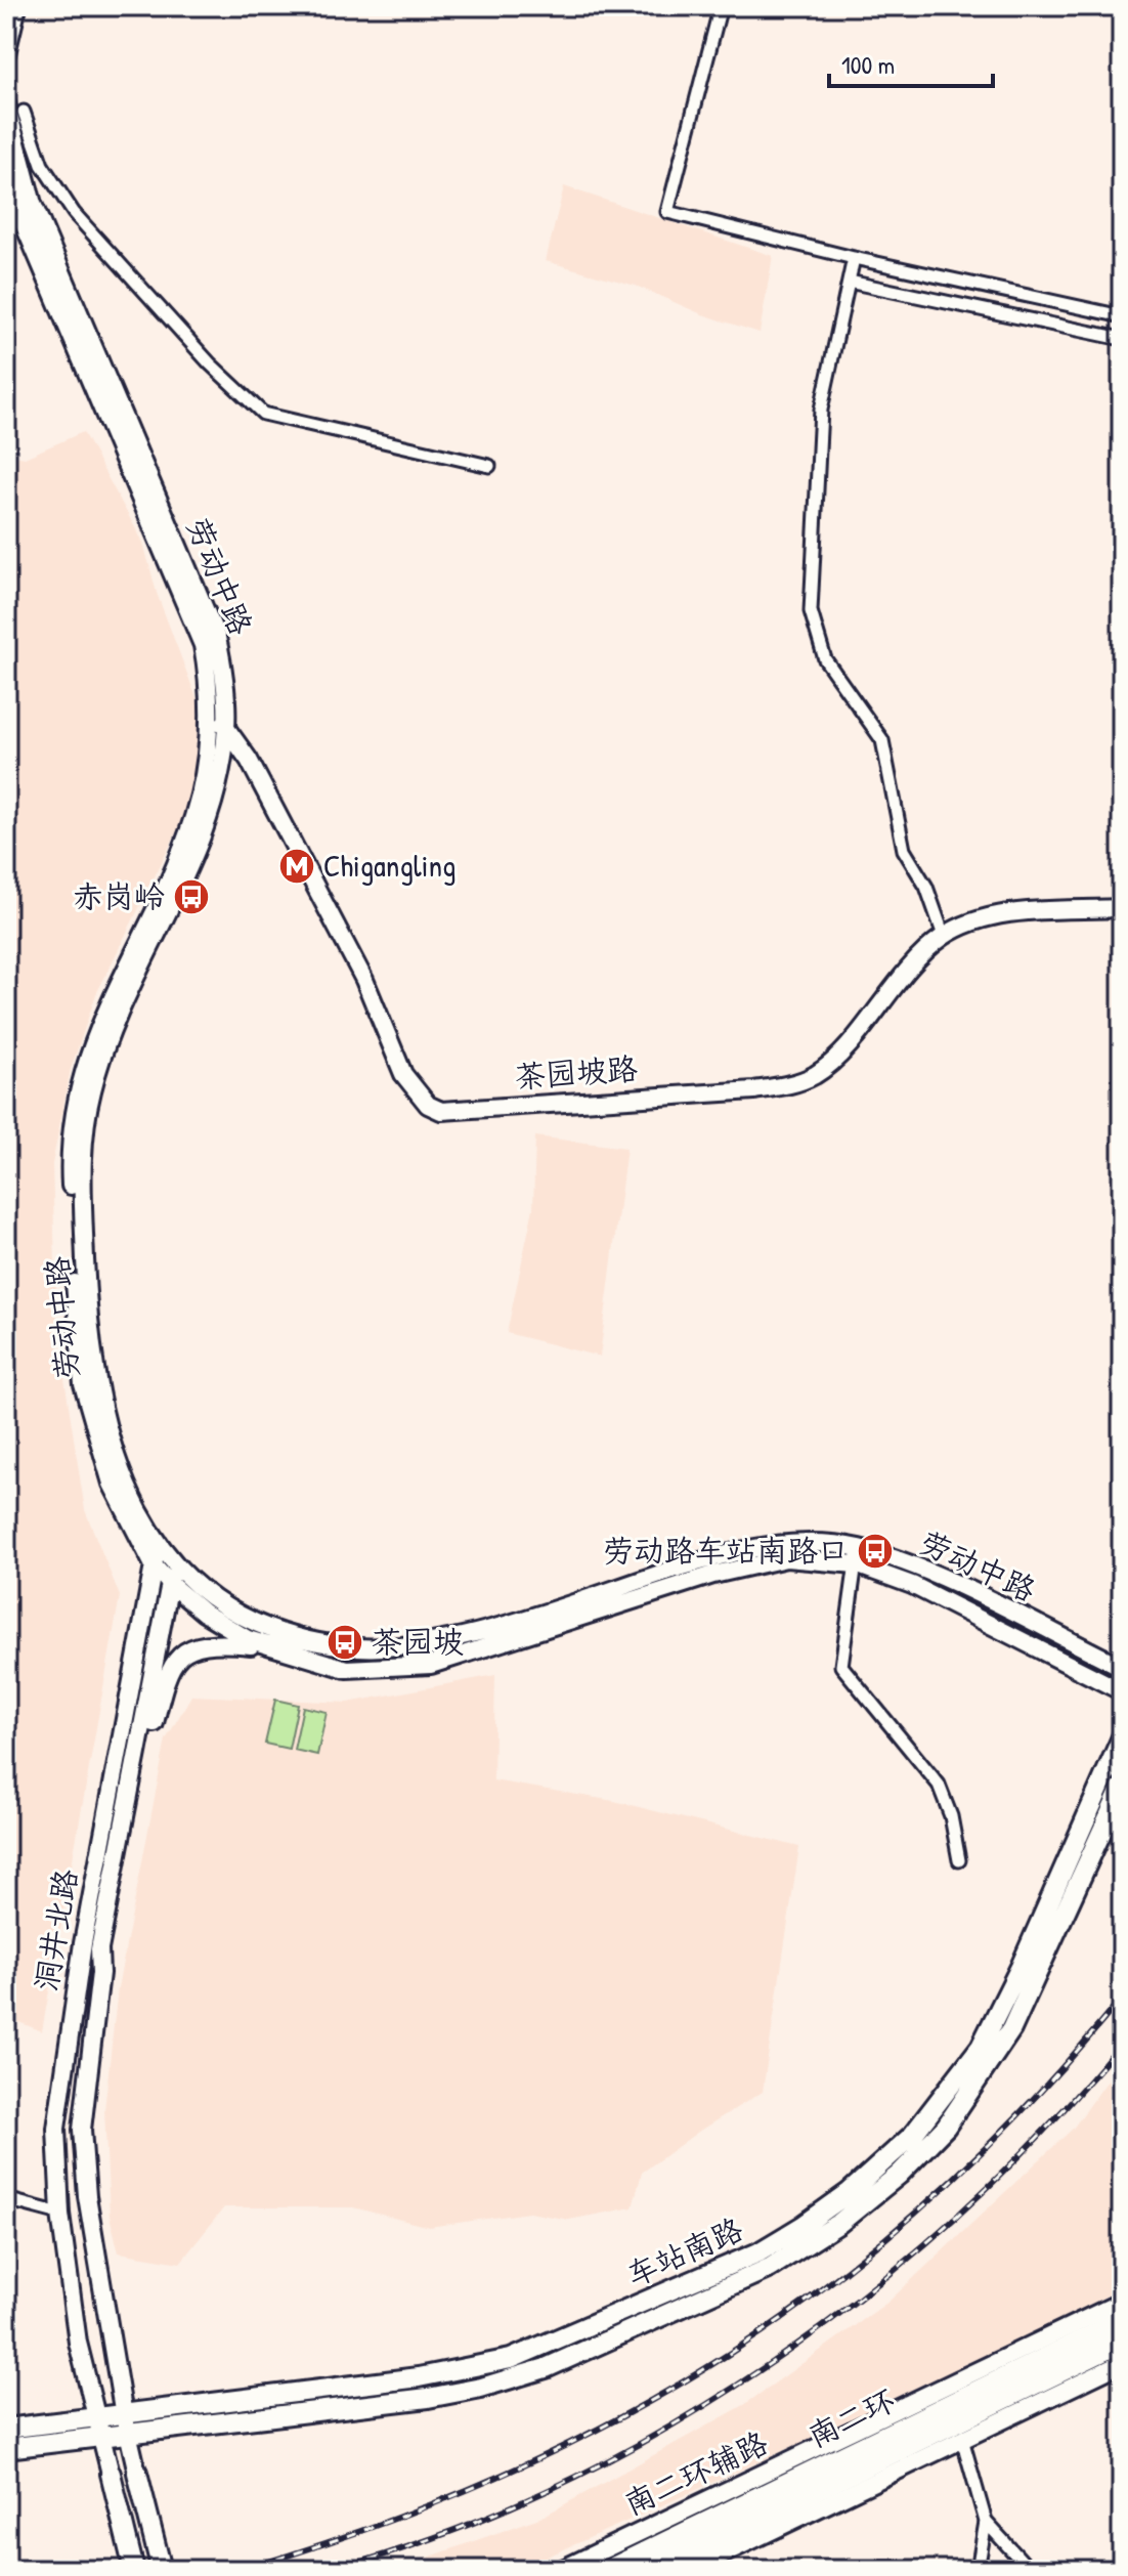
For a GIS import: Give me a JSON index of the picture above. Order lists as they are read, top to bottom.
{
  "streets": {
    "highway": ["南二环"],
    "main road": [
      "劳动中路",
      "茶园坡路",
      "洞井北路",
      "车站南路",
      "南二环辅路"
    ]
  },
  "crossings": [
    ["劳动中路", "茶园坡路"],
    ["劳动中路", "洞井北路"],
    ["洞井北路", "车站南路"]
  ],
  "places": {
    "metro station": ["Chigangling"],
    "bus stop": ["赤岗岭", "劳动路车站南路口", "茶园坡"]
  },
  "scale_bar": "100 m"
}
